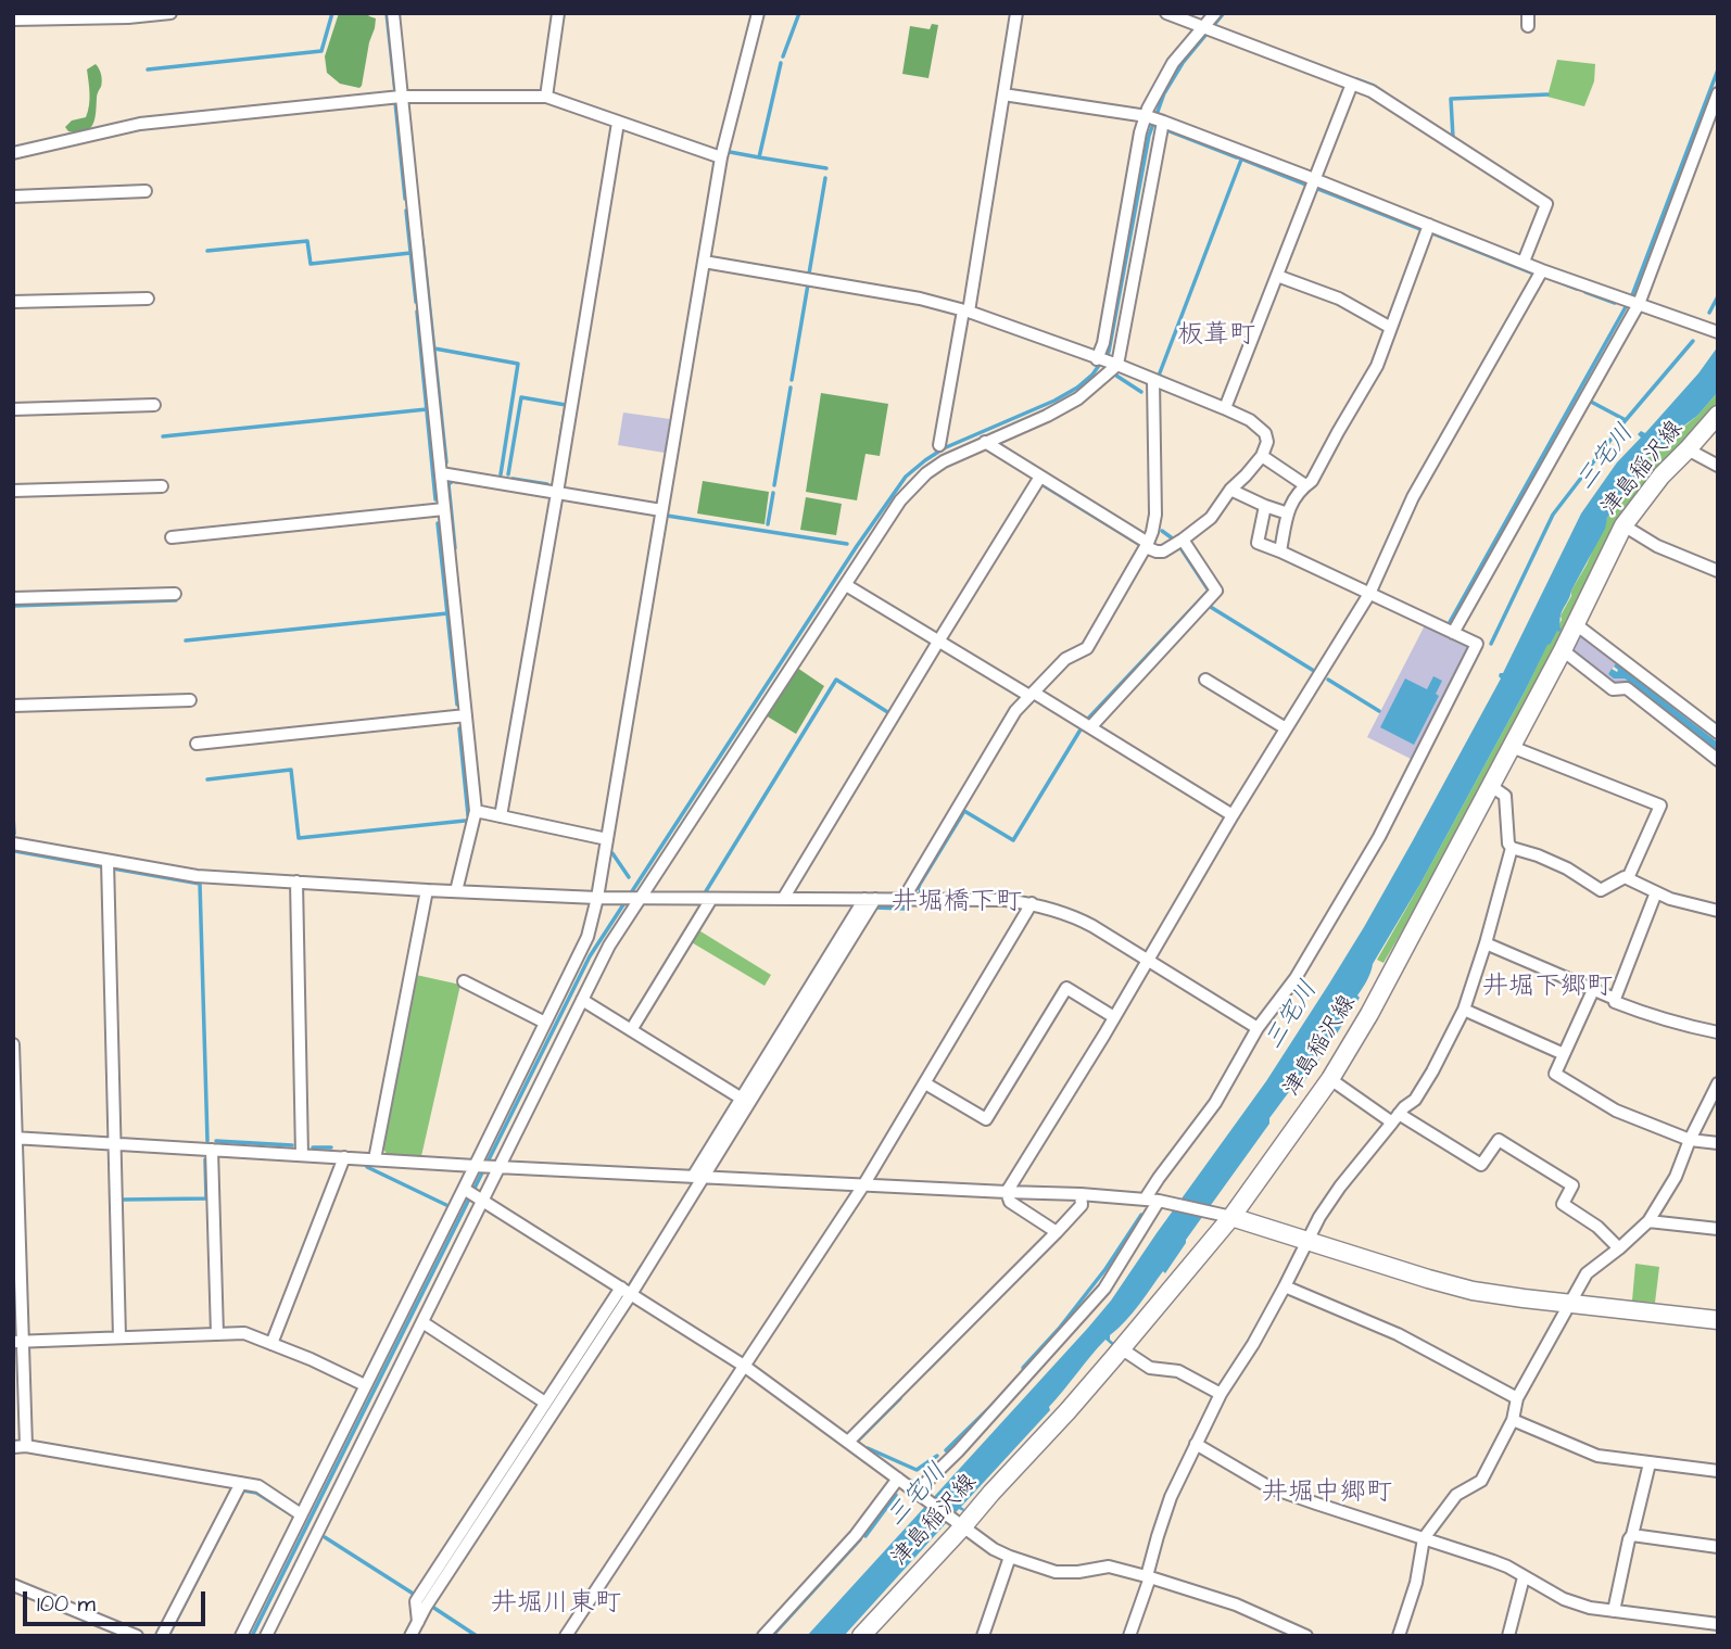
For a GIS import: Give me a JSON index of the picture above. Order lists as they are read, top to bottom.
{
  "streets": {
    "main road": ["津島稲沢線"]
  },
  "districts": [
    "板葺町",
    "井堀橋下町",
    "井堀下郷町",
    "井堀中郷町",
    "井堀川東町"
  ],
  "water": ["三宅川"],
  "scale_bar": "100 m"
}
